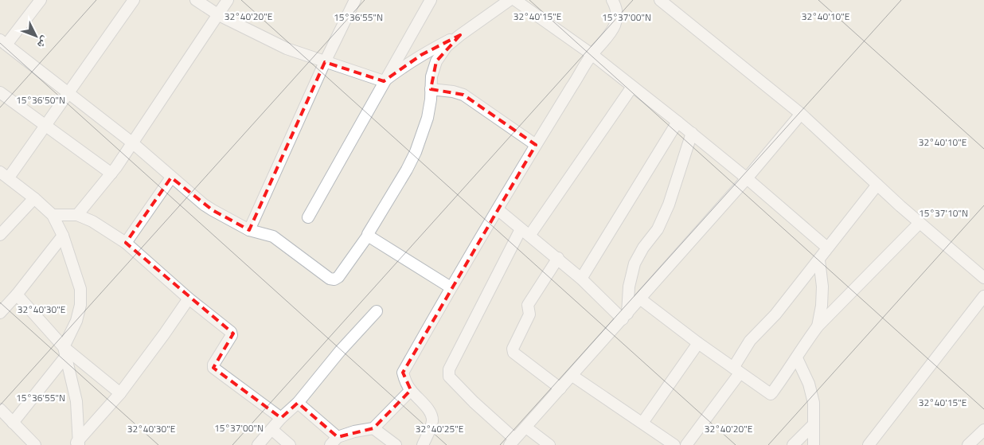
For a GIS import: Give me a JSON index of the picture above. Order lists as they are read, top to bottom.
{
  "north": "bottom right",
  "coordinates": [
    "32°40'20\"E",
    "32°40'15\"E",
    "32°40'10\"E",
    "15°36'55\"N",
    "15°37'00\"N",
    "15°36'50\"N",
    "15°37'10\"N",
    "32°40'30\"E",
    "32°40'25\"E"
  ]
}
